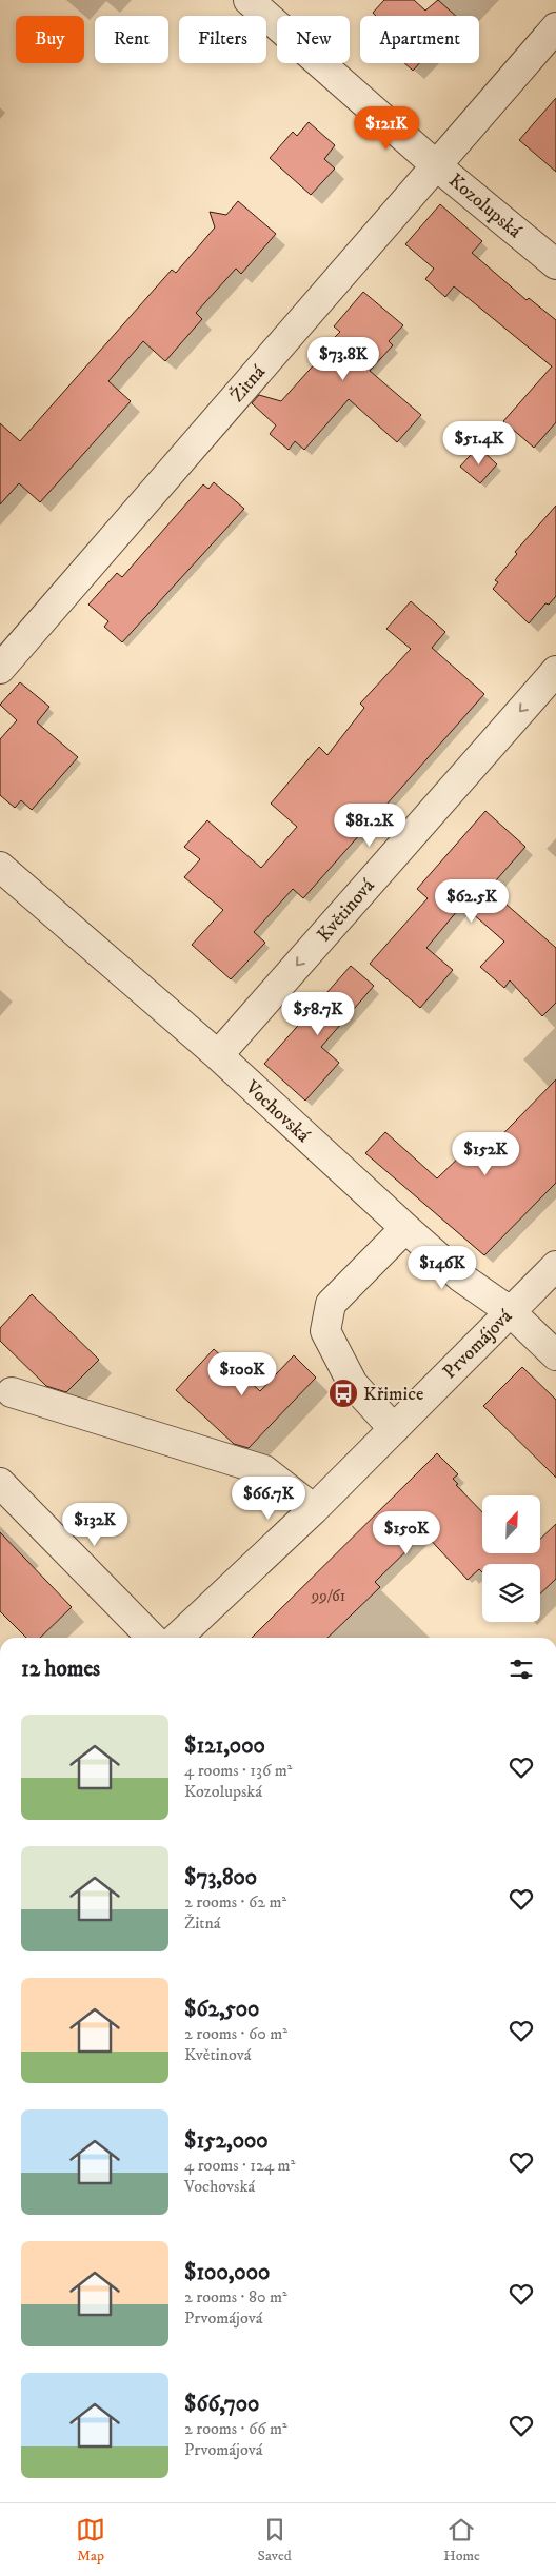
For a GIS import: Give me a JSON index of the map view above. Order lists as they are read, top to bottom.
{
  "streets": {
    "street": [
      "Kozolupská",
      "Žitná",
      "Květinová",
      "Vochovská",
      "Prvomájová"
    ]
  },
  "crossings": [
    ["Kozolupská", "Žitná"],
    ["Květinová", "Vochovská"],
    ["Vochovská", "Prvomájová"]
  ],
  "one_way": ["Květinová"],
  "places": {
    "bus stop": ["Křimice"]
  },
  "house_numbers": ["99/61"],
  "north": "top right",
  "page": {
    "chip": [
      "Buy",
      "Rent",
      "Filters",
      "New",
      "Apartment"
    ],
    "price": [
      "$121K",
      "$73.8K",
      "$51.4K",
      "$81.2K",
      "$62.5K",
      "$58.7K",
      "$152K",
      "$146K",
      "$100K",
      "$66.7K",
      "$132K",
      "$150K"
    ],
    "heading": "12 homes",
    "list": [
      {
        "name": "$121,000",
        "note": "4 rooms · 136 m² · Kozolupská"
      },
      {
        "name": "$73,800",
        "note": "2 rooms · 62 m² · Žitná"
      },
      {
        "name": "$62,500",
        "note": "2 rooms · 60 m² · Květinová"
      },
      {
        "name": "$152,000",
        "note": "4 rooms · 124 m² · Vochovská"
      },
      {
        "name": "$100,000",
        "note": "2 rooms · 80 m² · Prvomájová"
      },
      {
        "name": "$66,700",
        "note": "2 rooms · 66 m² · Prvomájová"
      }
    ],
    "tabs": ["Map", "Saved", "Home"]
  }
}
